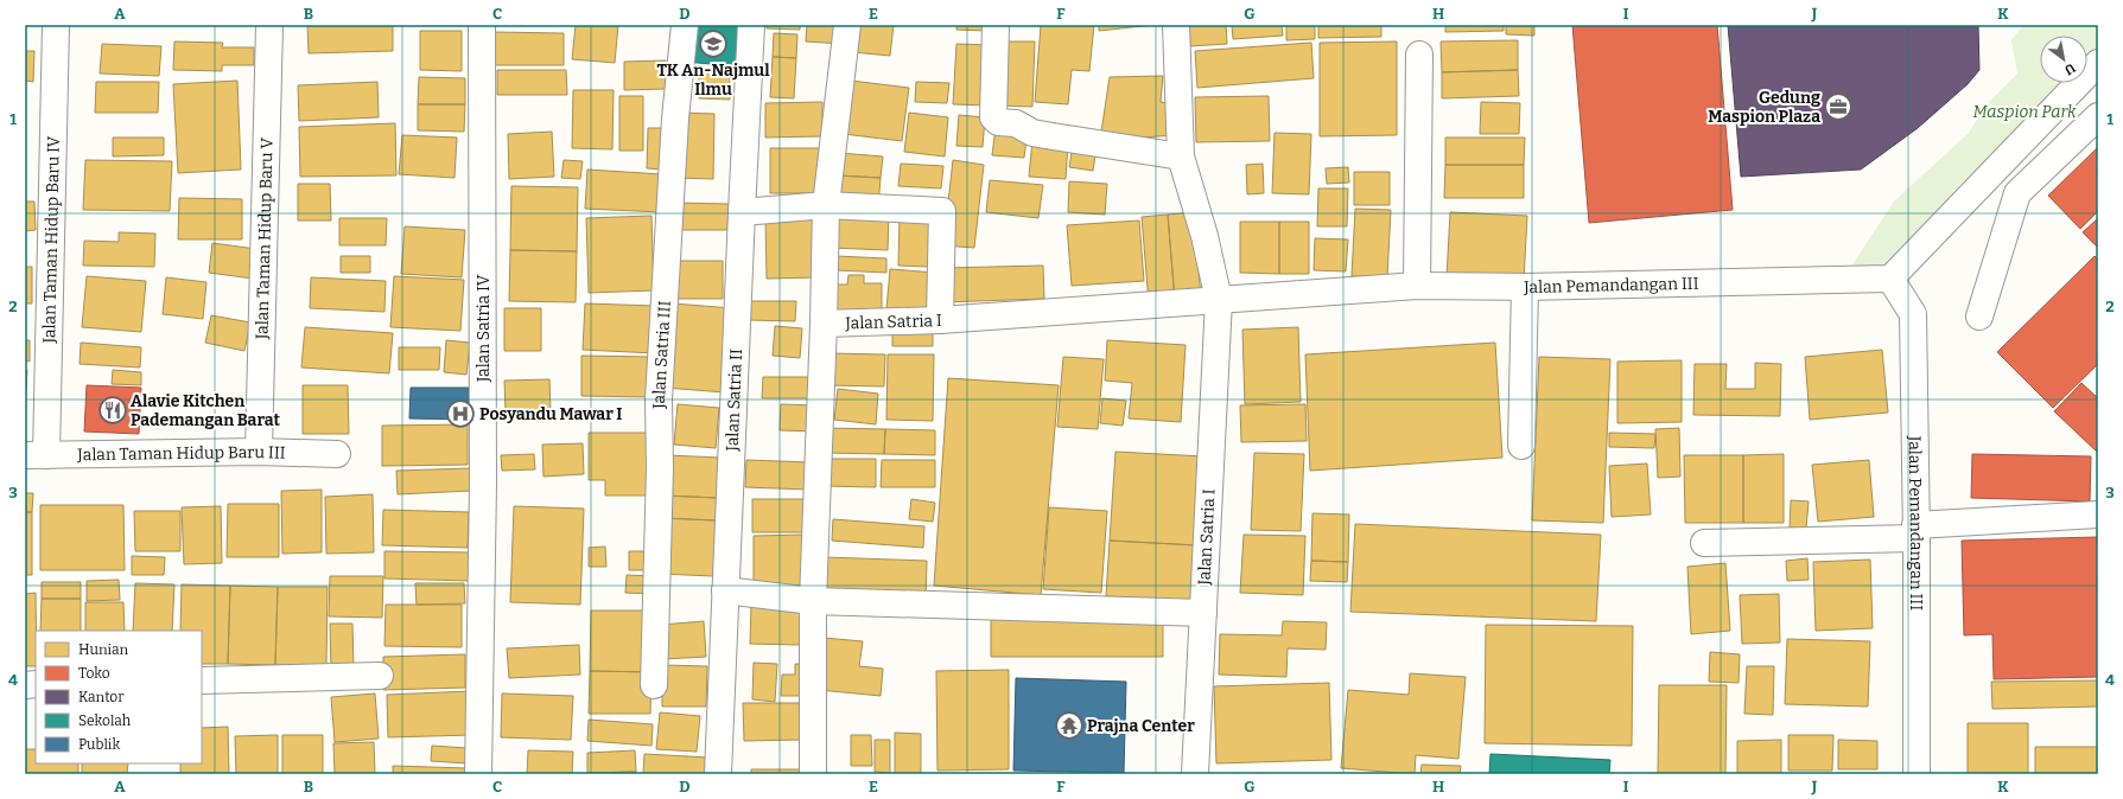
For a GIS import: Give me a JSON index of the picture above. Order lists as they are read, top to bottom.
{
  "streets": {
    "street": [
      "Jalan Taman Hidup Baru V",
      "Jalan Taman Hidup Baru IV",
      "Jalan Pemandangan III",
      "Jalan Satria I",
      "Jalan Satria IV",
      "Jalan Satria III",
      "Jalan Satria II",
      "Jalan Taman Hidup Baru III"
    ]
  },
  "crossings": [
    ["Jalan Taman Hidup Baru V", "Jalan Taman Hidup Baru III"],
    ["Jalan Taman Hidup Baru IV", "Jalan Taman Hidup Baru III"],
    ["Jalan Pemandangan III", "Jalan Satria I"]
  ],
  "parks": ["Maspion Park"],
  "places": {
    "school or university": ["TK An-Najmul Ilmu"],
    "office": ["Gedung Maspion Plaza"],
    "restaurant": ["Alavie Kitchen Pademangan Barat"],
    "hospital": ["Posyandu Mawar I"],
    "temple": ["Prajna Center"]
  },
  "legend": [
    "Hunian",
    "Toko",
    "Kantor",
    "Sekolah",
    "Publik"
  ],
  "north": "bottom right",
  "grid": {
    "columns": [
      "A",
      "B",
      "C",
      "D",
      "E",
      "F",
      "G",
      "H",
      "I",
      "J",
      "K"
    ],
    "rows": [
      "1",
      "2",
      "3",
      "4"
    ]
  }
}
